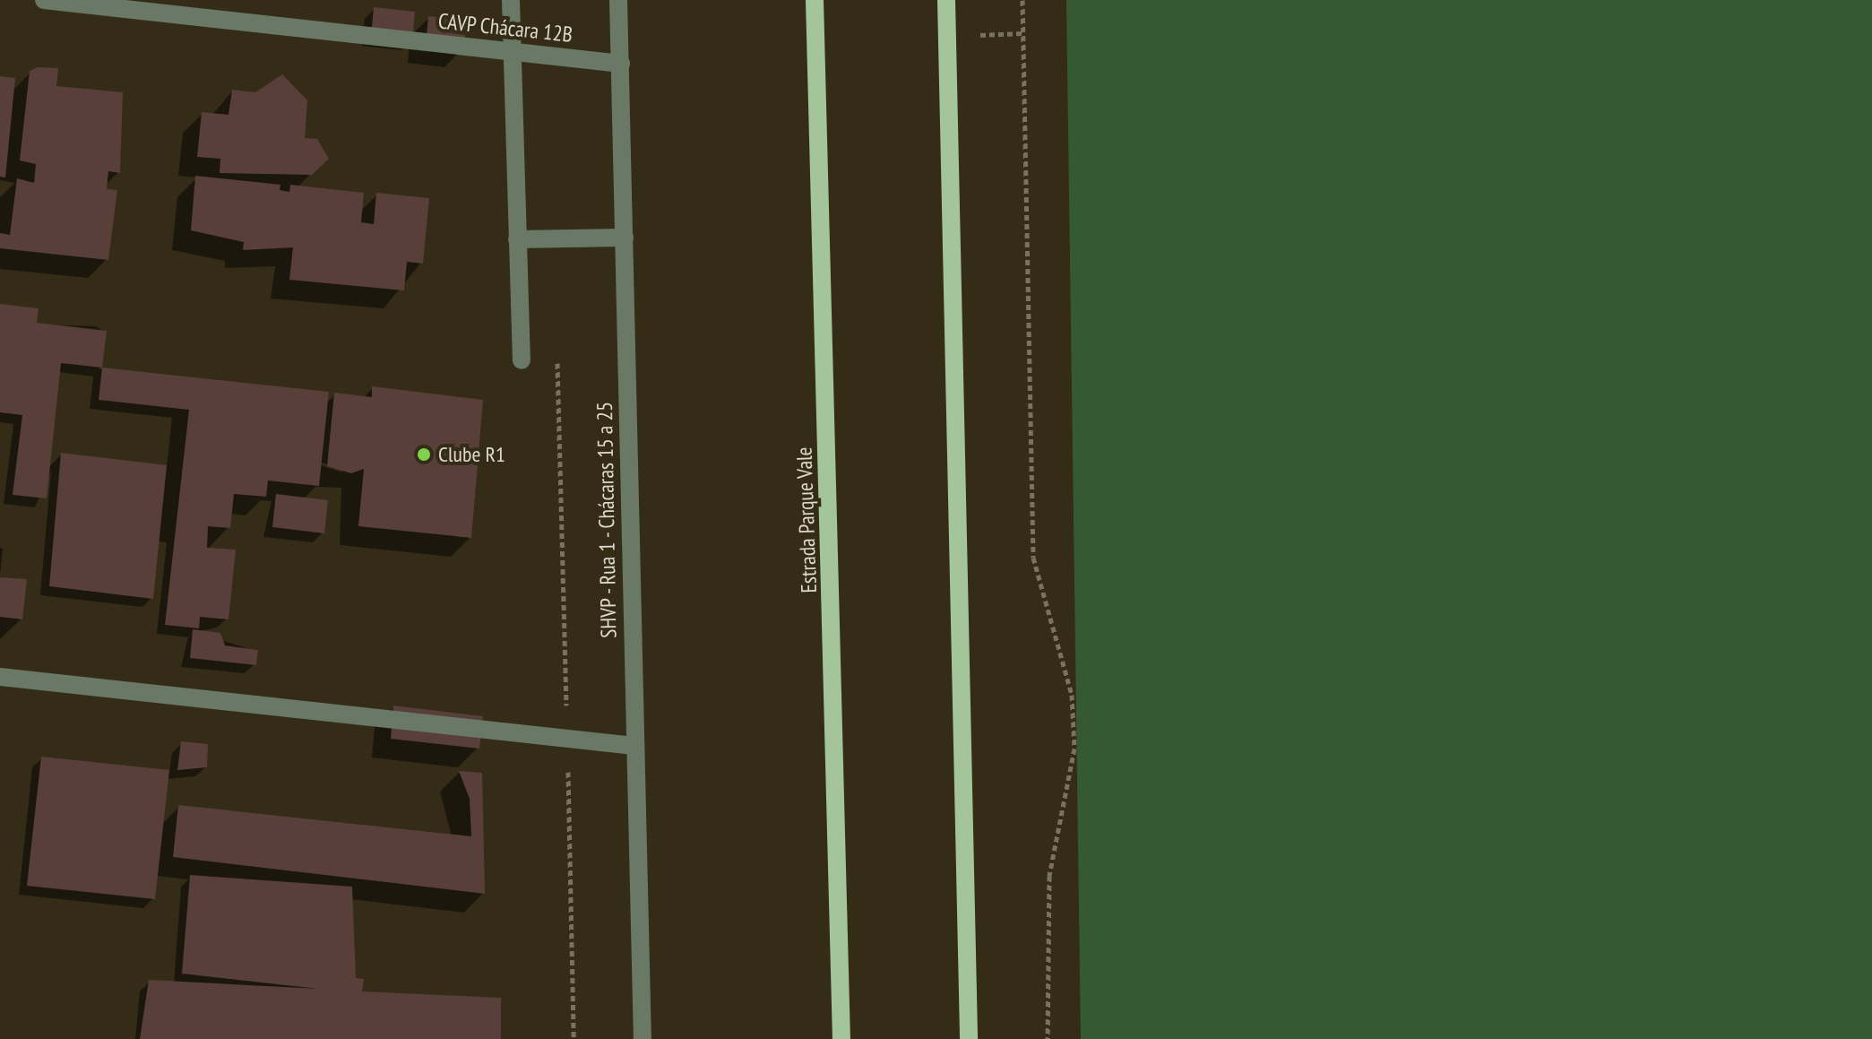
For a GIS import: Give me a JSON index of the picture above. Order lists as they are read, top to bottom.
{
  "streets": {
    "main road": ["Estrada Parque Vale"],
    "street": ["CAVP Chácara 12B", "SHVP - Rua 1 - Chácaras 15 a 25"]
  },
  "crossings": [
    ["CAVP Chácara 12B", "SHVP - Rua 1 - Chácaras 15 a 25"]
  ],
  "places": ["Clube R1"]
}
